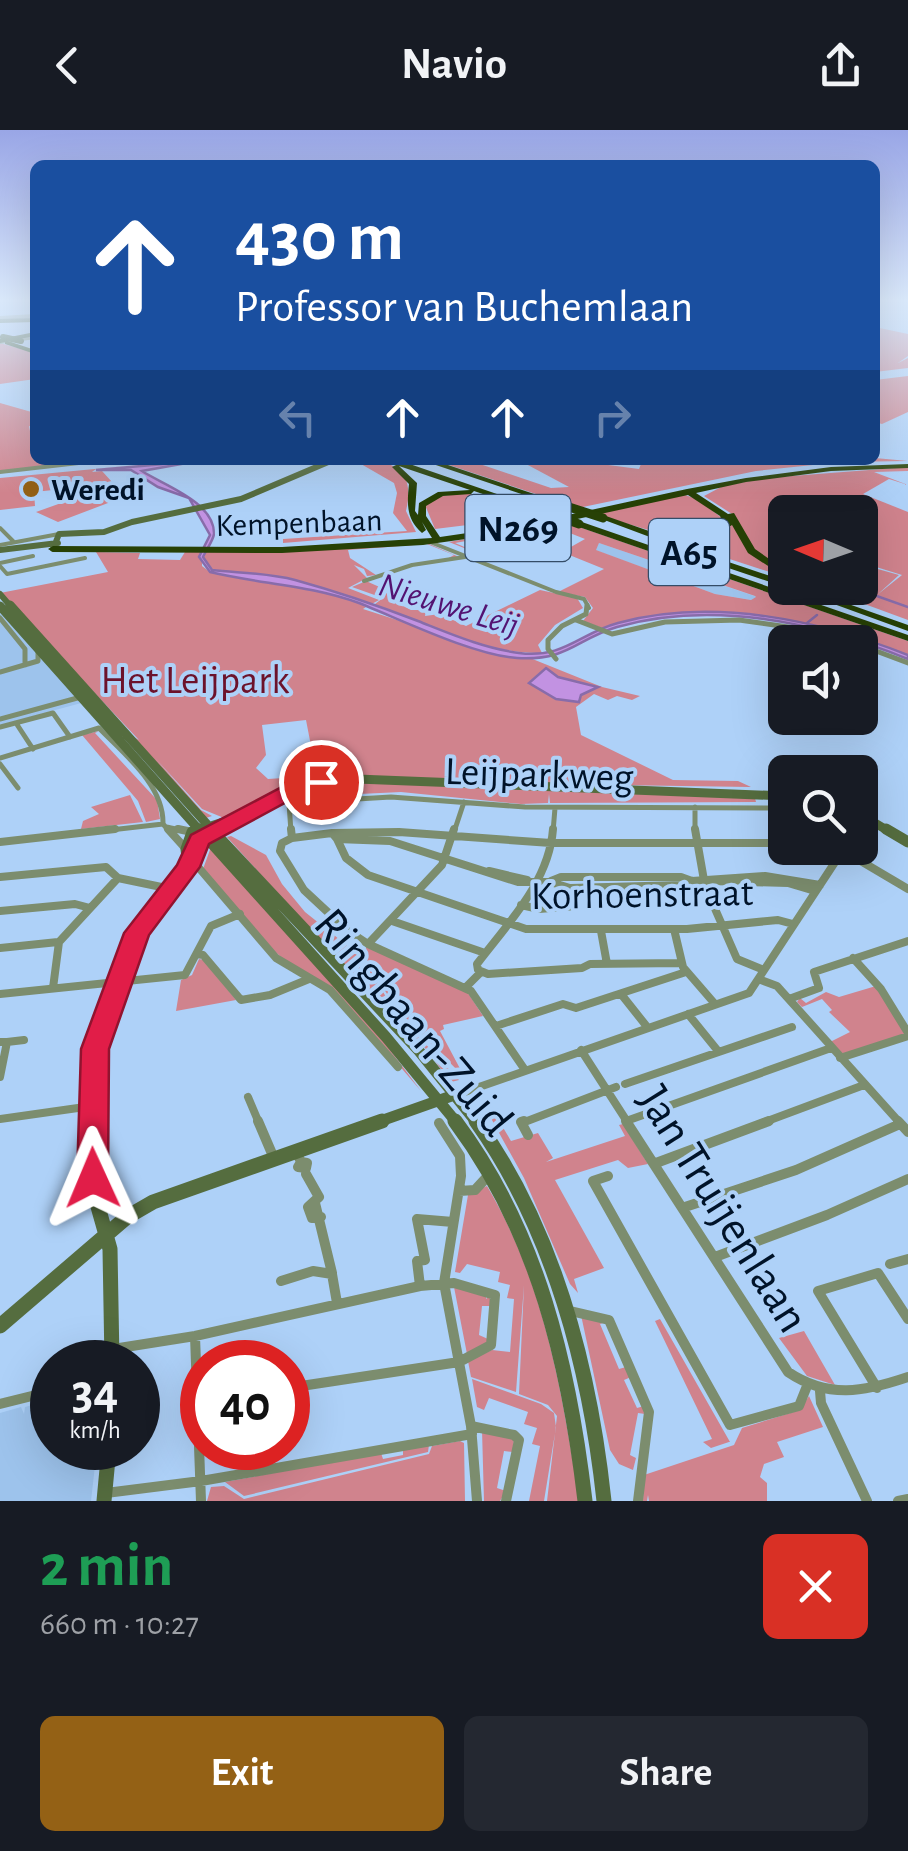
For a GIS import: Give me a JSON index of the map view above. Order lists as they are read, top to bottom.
{
  "streets": {
    "highway": ["Kempenbaan", "N269", "A65"],
    "main road": ["Ringbaan-Zuid"],
    "street": ["Leijparkweg", "Korhoenstraat", "Jan Truijenlaan"]
  },
  "crossings": [
    ["Kempenbaan", "N269"],
    ["Kempenbaan", "A65"],
    ["N269", "A65"]
  ],
  "water": ["Nieuwe Leij"],
  "parks": ["Het Leijpark"],
  "places": ["Weredi"],
  "north": "left",
  "page": {
    "header": "Navio",
    "turn": ["430 m", "Professor van Buchemlaan"],
    "speed": "34 km/h",
    "limit": "40",
    "heading": ["2 min", "660 m · 10:27"],
    "buttons": ["Exit", "Share"]
  }
}
